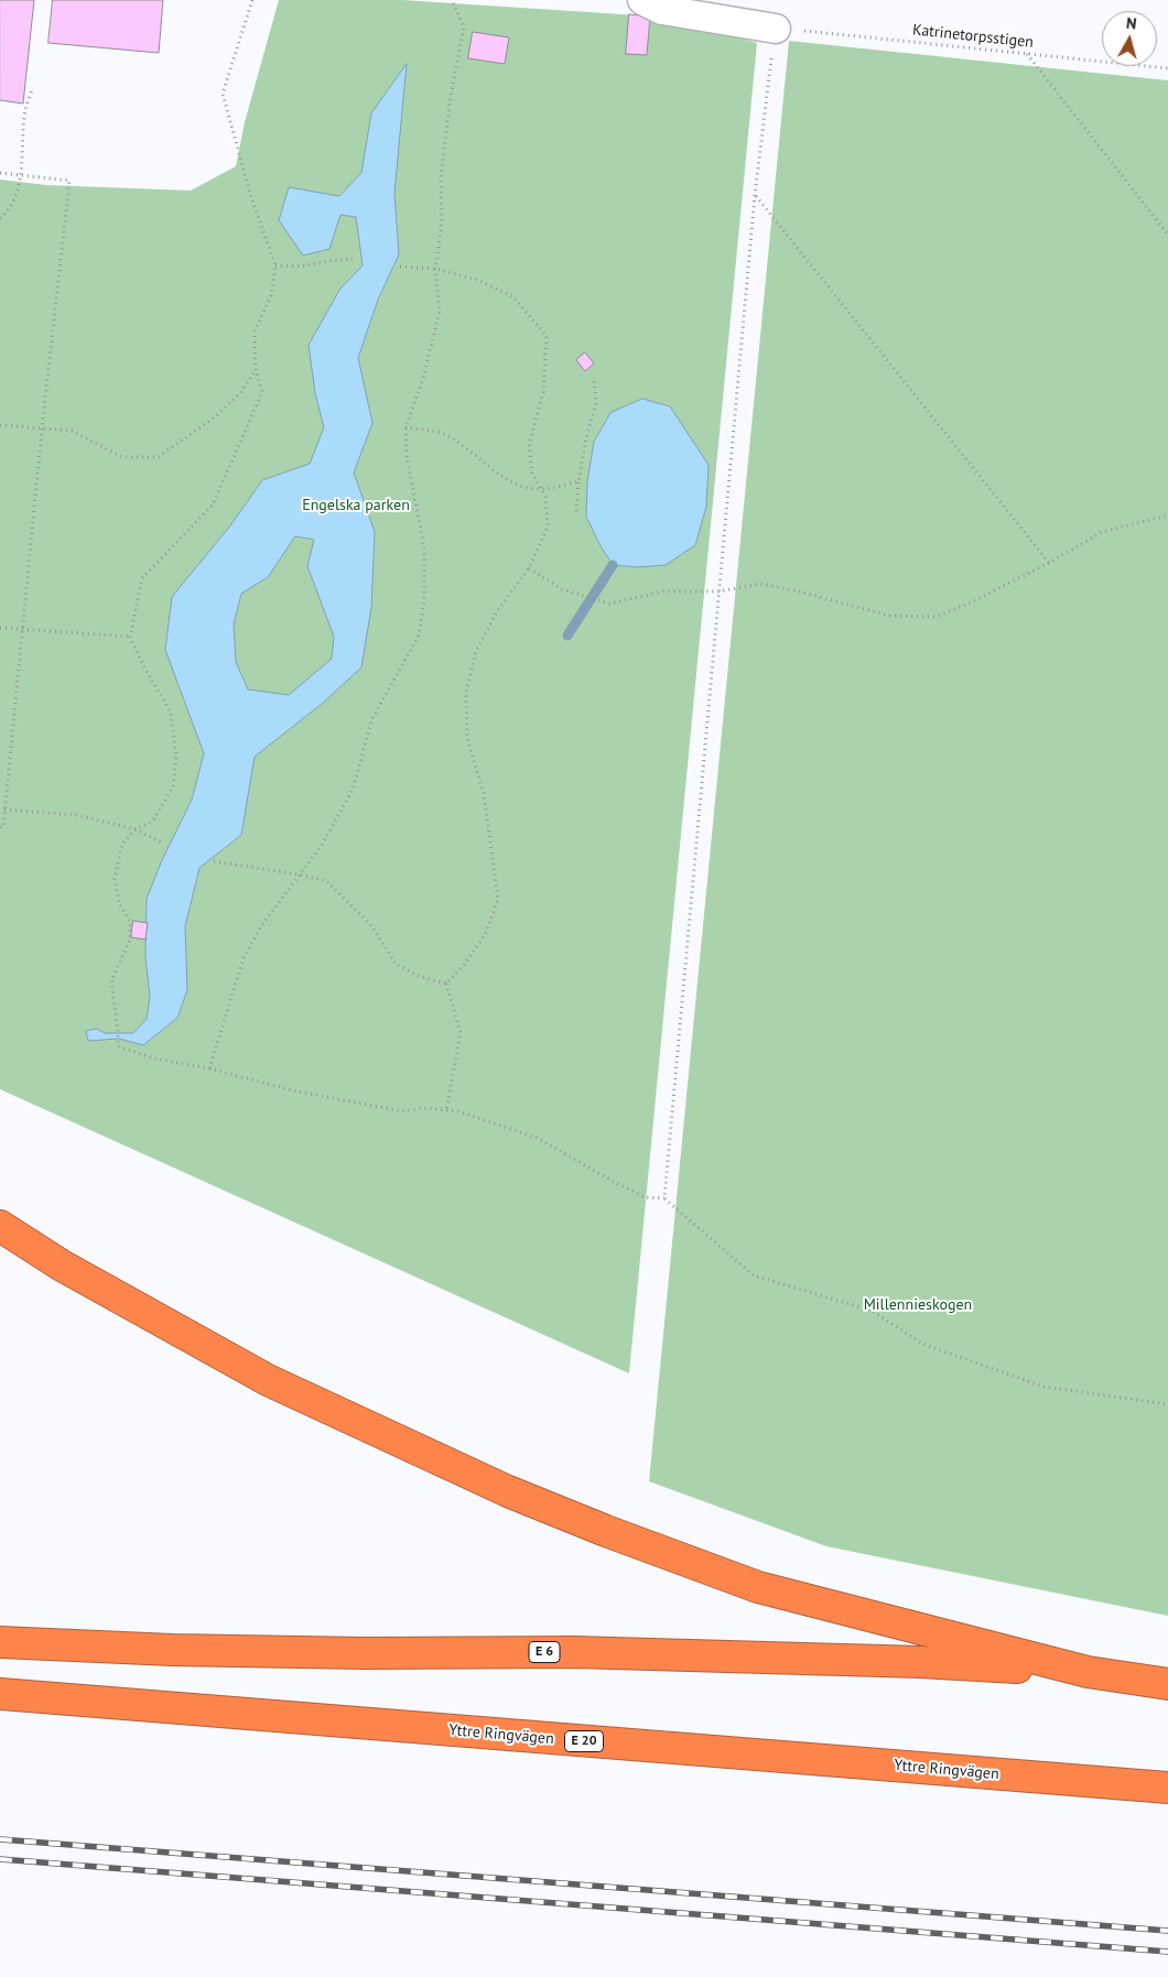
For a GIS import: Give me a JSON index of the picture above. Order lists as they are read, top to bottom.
{
  "streets": {
    "highway": ["E 6", "Yttre Ringvägen", "E 20"],
    "path": ["Katrinetorpsstigen"]
  },
  "parks": ["Engelska parken", "Millennieskogen"],
  "north": "top"
}
